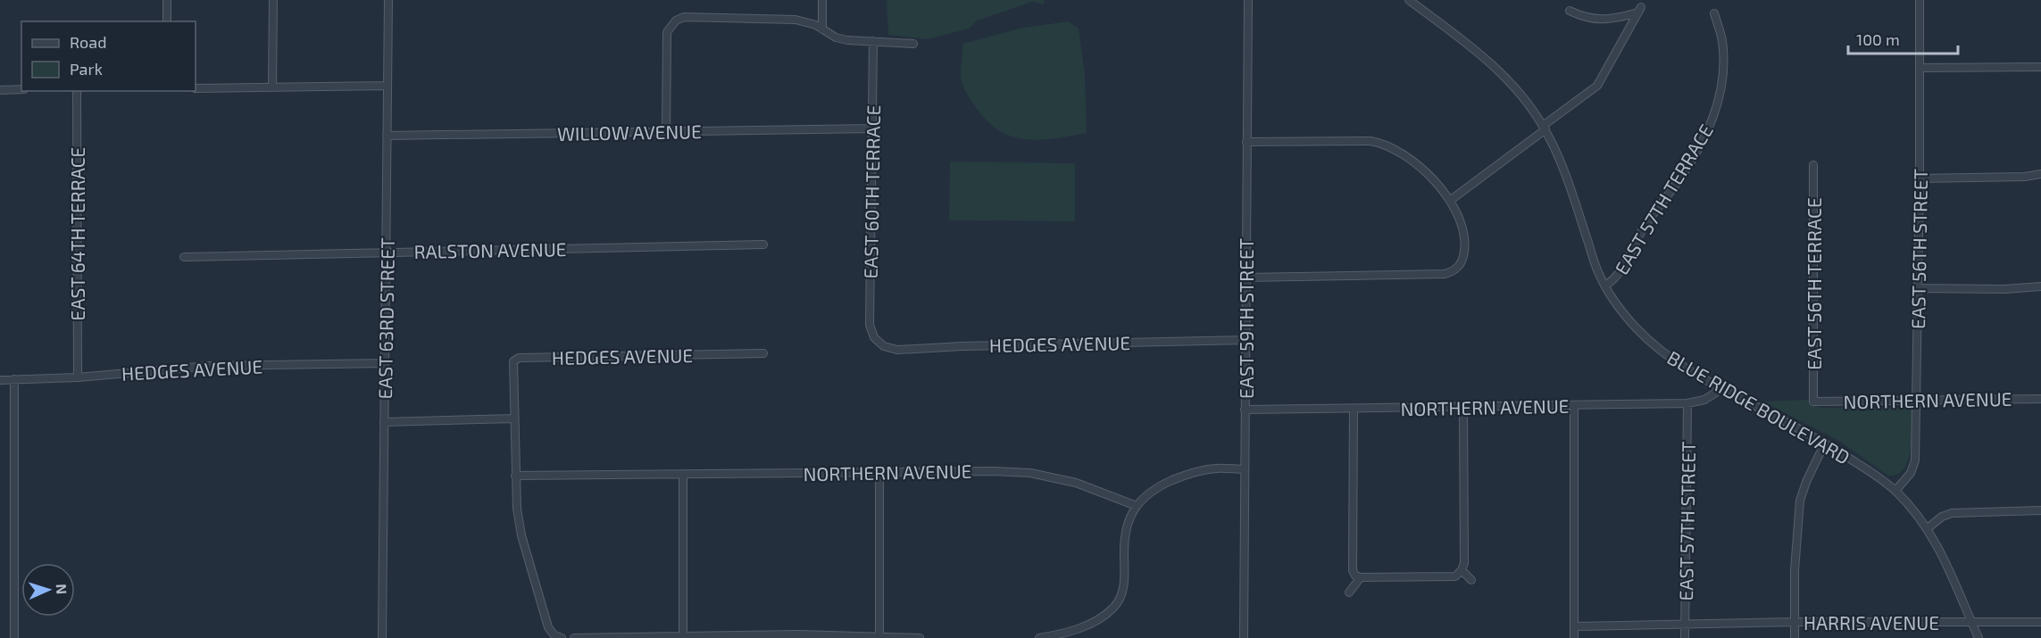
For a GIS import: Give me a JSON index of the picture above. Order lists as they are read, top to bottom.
{
  "streets": {
    "street": [
      "WILLOW AVENUE",
      "EAST 60TH TERRACE",
      "EAST 57TH TERRACE",
      "EAST 64TH TERRACE",
      "EAST 56TH STREET",
      "RALSTON AVENUE",
      "EAST 56TH TERRACE",
      "EAST 63RD STREET",
      "EAST 59TH STREET",
      "HEDGES AVENUE",
      "NORTHERN AVENUE",
      "BLUE RIDGE BOULEVARD",
      "EAST 57TH STREET",
      "HARRIS AVENUE"
    ]
  },
  "crossings": [
    ["WILLOW AVENUE", "EAST 60TH TERRACE"],
    ["WILLOW AVENUE", "EAST 63RD STREET"],
    ["EAST 60TH TERRACE", "HEDGES AVENUE"],
    ["EAST 57TH TERRACE", "BLUE RIDGE BOULEVARD"],
    ["EAST 64TH TERRACE", "HEDGES AVENUE"],
    ["EAST 56TH STREET", "NORTHERN AVENUE"],
    ["EAST 56TH STREET", "BLUE RIDGE BOULEVARD"],
    ["RALSTON AVENUE", "EAST 63RD STREET"],
    ["EAST 56TH TERRACE", "NORTHERN AVENUE"],
    ["EAST 63RD STREET", "HEDGES AVENUE"],
    ["EAST 59TH STREET", "HEDGES AVENUE"],
    ["EAST 59TH STREET", "NORTHERN AVENUE"],
    ["NORTHERN AVENUE", "BLUE RIDGE BOULEVARD"],
    ["NORTHERN AVENUE", "EAST 57TH STREET"],
    ["BLUE RIDGE BOULEVARD", "HARRIS AVENUE"],
    ["EAST 57TH STREET", "HARRIS AVENUE"]
  ],
  "legend": ["Road", "Park"],
  "scale_bar": "100 m",
  "north": "right"
}
